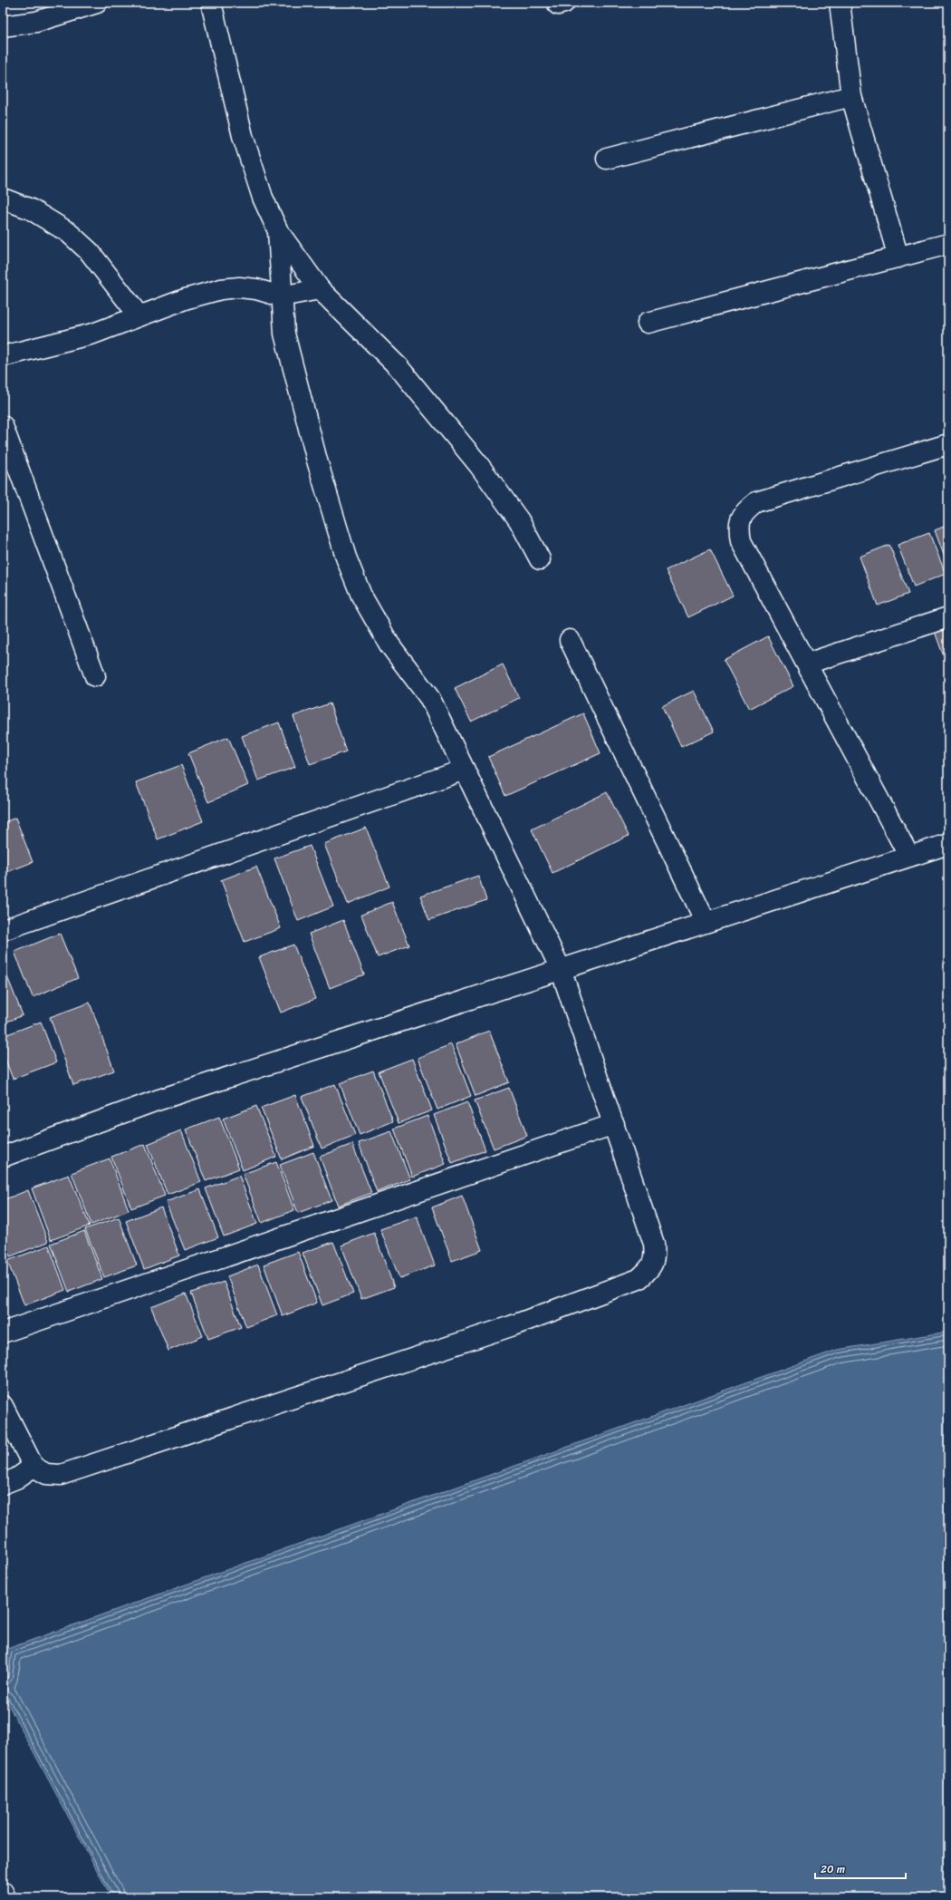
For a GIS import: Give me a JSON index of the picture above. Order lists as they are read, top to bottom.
{
  "scale_bar": "20 m"
}
